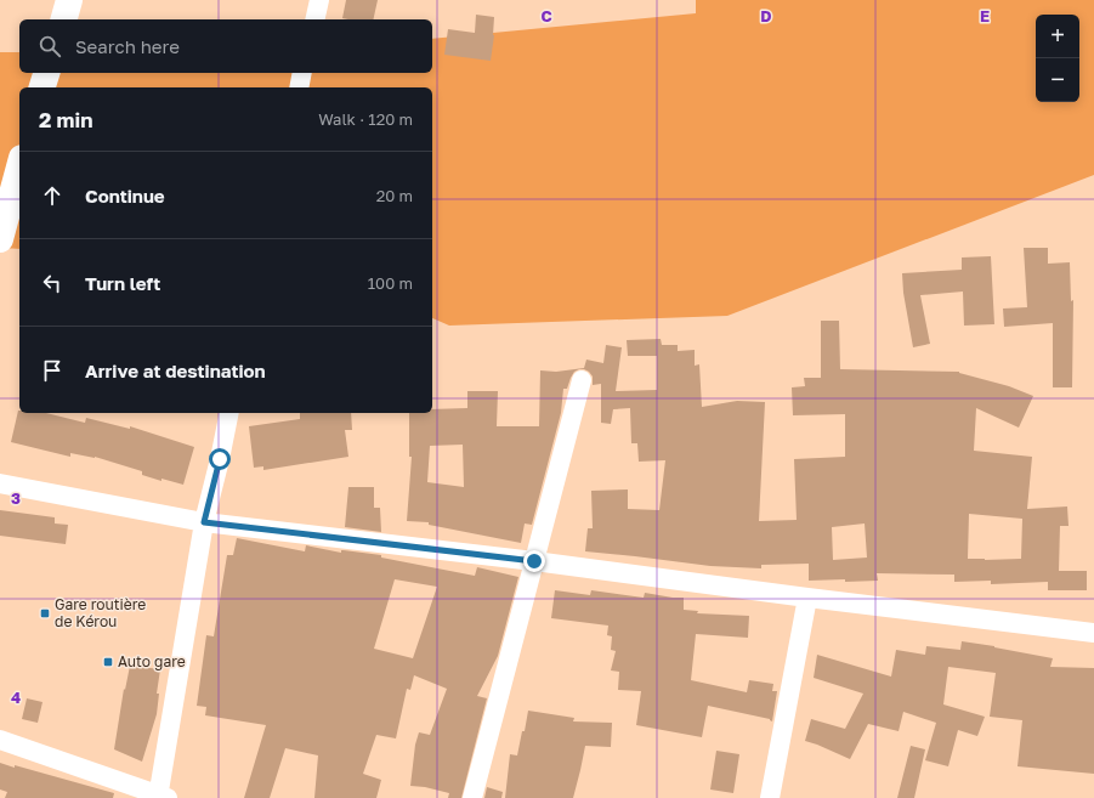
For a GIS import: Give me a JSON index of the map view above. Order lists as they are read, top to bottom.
{
  "places": {
    "transit": ["Gare routière de Kérou", "Auto gare"]
  },
  "page": {
    "map_buttons": ["+", "−"],
    "search": "Search here",
    "heading": ["2 min", "Walk · 120 m"],
    "list": [
      ["Continue", "20 m"],
      ["Turn left", "100 m"],
      "Arrive at destination"
    ]
  },
  "grid": {
    "columns": ["C", "D", "E"],
    "rows": ["3", "4"]
  }
}
